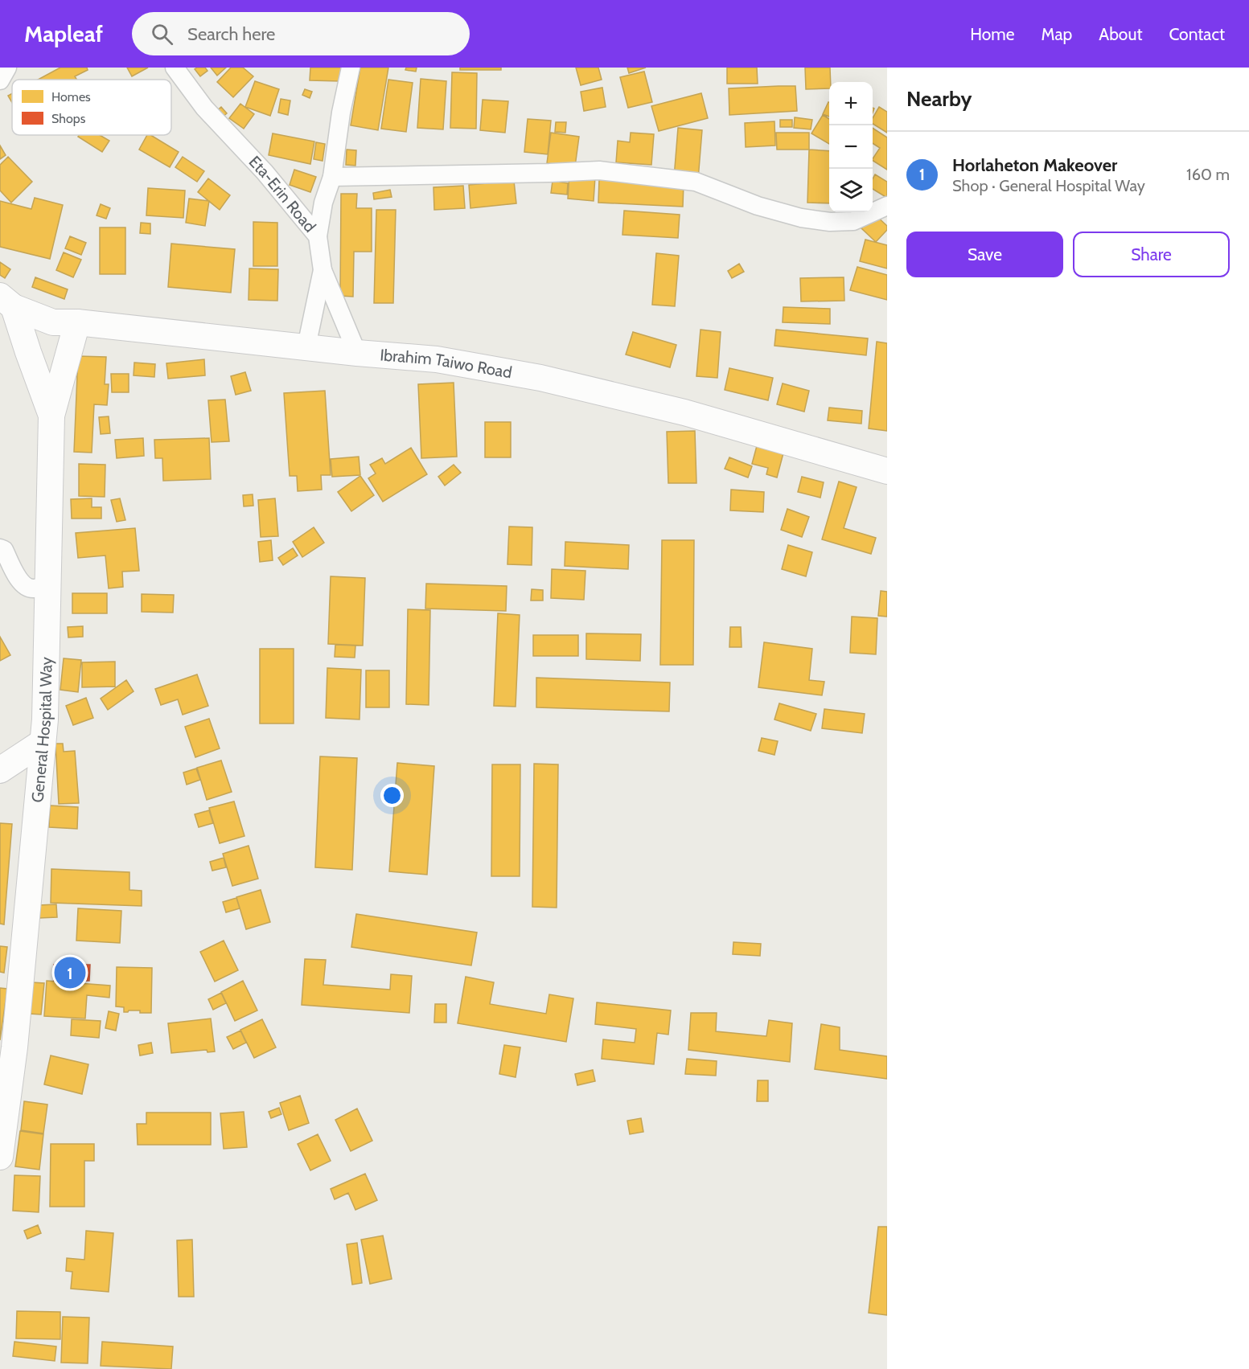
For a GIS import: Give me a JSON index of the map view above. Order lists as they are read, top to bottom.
{
  "streets": {
    "main road": ["Ibrahim Taiwo Road", "General Hospital Way"],
    "street": ["Eta-Erin Road"]
  },
  "crossings": [
    ["Eta-Erin Road", "Ibrahim Taiwo Road"],
    ["Ibrahim Taiwo Road", "General Hospital Way"]
  ],
  "legend": ["Homes", "Shops"],
  "page": {
    "header": "Mapleaf",
    "search": "Search here",
    "nav": [
      "Home",
      "Map",
      "About",
      "Contact"
    ],
    "heading": "Nearby",
    "map_buttons": ["+", "−"],
    "list": [
      {
        "mark": "1",
        "name": "Horlaheton Makeover",
        "note": "Shop · General Hospital Way",
        "value": "160 m"
      }
    ],
    "buttons": ["Save", "Share"],
    "pins": "1"
  }
}
